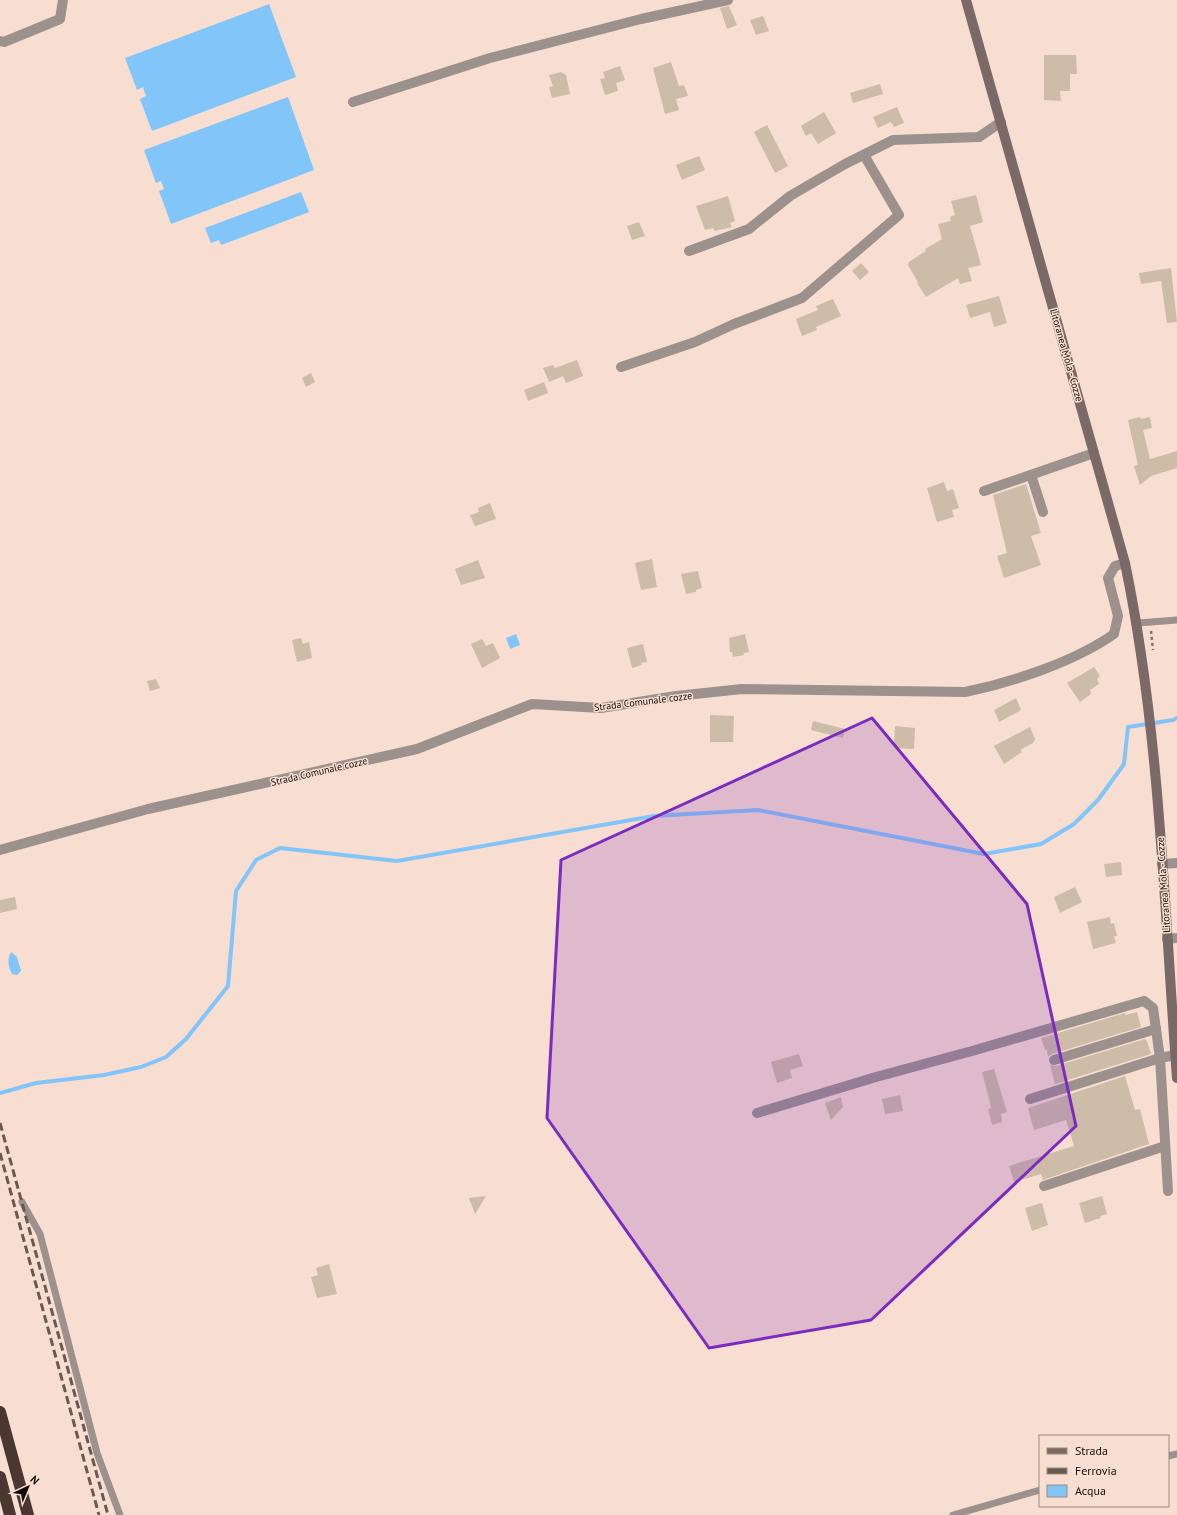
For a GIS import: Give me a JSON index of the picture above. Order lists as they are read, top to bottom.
{
  "streets": {
    "street": ["Litoranea Mola - Cozze", "Strada Comunale cozze"]
  },
  "crossings": [
    ["Litoranea Mola - Cozze", "Strada Comunale cozze"]
  ],
  "legend": ["Strada", "Ferrovia", "Acqua"],
  "north": "top right"
}
